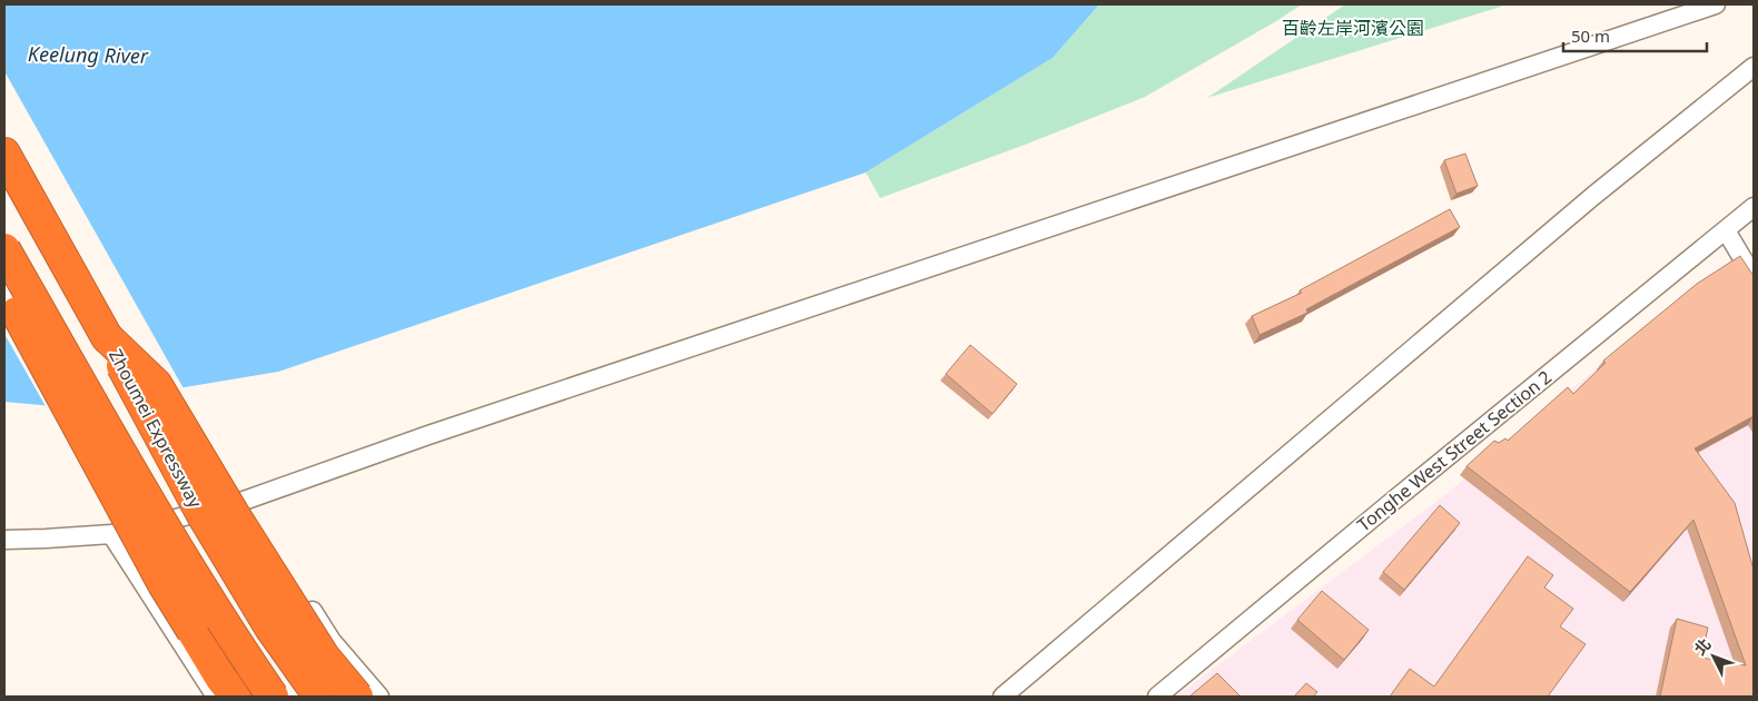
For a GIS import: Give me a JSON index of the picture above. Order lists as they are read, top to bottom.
{
  "streets": {
    "highway": ["Zhoumei Expressway"],
    "street": ["Tonghe West Street Section 2"]
  },
  "water": ["Keelung River"],
  "parks": ["百齡左岸河濱公園"],
  "scale_bar": "50 m",
  "north": "top left"
}
